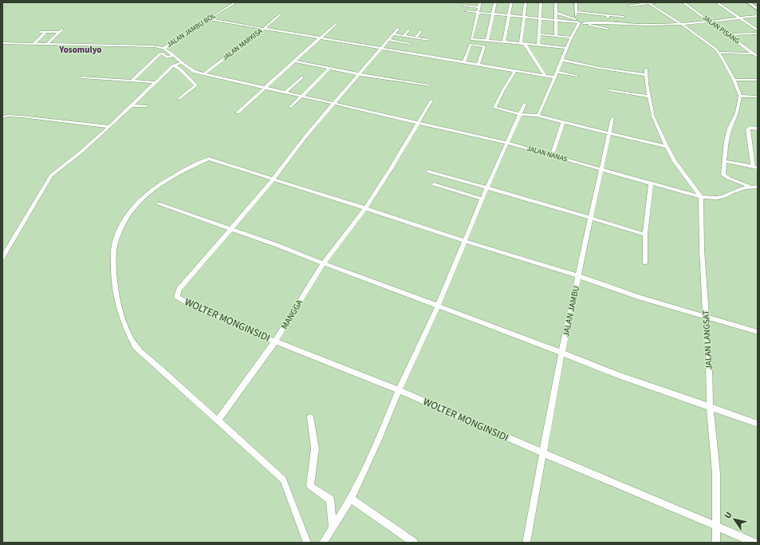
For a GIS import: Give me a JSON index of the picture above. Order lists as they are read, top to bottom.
{
  "streets": {
    "street": [
      "JALAN PISANG",
      "JALAN JAMBU BOL",
      "JALAN MARKISA",
      "JALAN NANAS",
      "JALAN JAMBU",
      "MANGGA",
      "WOLTER MONGINSIDI",
      "JALAN LANGSAT"
    ]
  },
  "crossings": [
    ["JALAN MARKISA", "JALAN NANAS"],
    ["JALAN NANAS", "JALAN JAMBU"],
    ["JALAN NANAS", "MANGGA"],
    ["JALAN NANAS", "JALAN LANGSAT"],
    ["JALAN JAMBU", "WOLTER MONGINSIDI"],
    ["MANGGA", "WOLTER MONGINSIDI"],
    ["WOLTER MONGINSIDI", "JALAN LANGSAT"]
  ],
  "districts": ["Yosomulyo"],
  "north": "top left"
}
